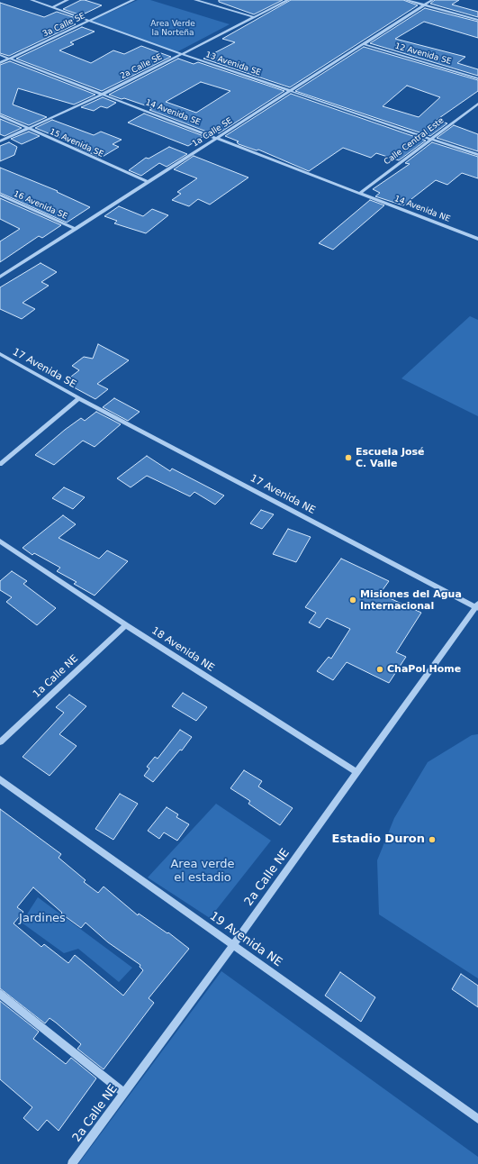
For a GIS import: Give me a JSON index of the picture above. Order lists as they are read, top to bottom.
{
  "streets": {
    "street": [
      "3a Calle SE",
      "12 Avenida SE",
      "13 Avenida SE",
      "2a Calle SE",
      "14 Avenida SE",
      "1a Calle SE",
      "Calle Central Este",
      "15 Avenida SE",
      "16 Avenida SE",
      "14 Avenida NE",
      "17 Avenida SE",
      "17 Avenida NE",
      "18 Avenida NE",
      "1a Calle NE",
      "2a Calle NE",
      "19 Avenida NE"
    ]
  },
  "crossings": [
    ["3a Calle SE", "13 Avenida SE"],
    ["3a Calle SE", "14 Avenida SE"],
    ["12 Avenida SE", "1a Calle SE"],
    ["13 Avenida SE", "2a Calle SE"],
    ["13 Avenida SE", "1a Calle SE"],
    ["13 Avenida SE", "Calle Central Este"],
    ["2a Calle SE", "14 Avenida SE"],
    ["2a Calle SE", "15 Avenida SE"],
    ["14 Avenida SE", "1a Calle SE"],
    ["14 Avenida SE", "Calle Central Este"],
    ["14 Avenida SE", "14 Avenida NE"],
    ["1a Calle SE", "15 Avenida SE"],
    ["1a Calle SE", "16 Avenida SE"],
    ["Calle Central Este", "14 Avenida NE"],
    ["17 Avenida SE", "17 Avenida NE"],
    ["17 Avenida NE", "2a Calle NE"],
    ["18 Avenida NE", "1a Calle NE"],
    ["18 Avenida NE", "2a Calle NE"],
    ["2a Calle NE", "19 Avenida NE"]
  ],
  "parks": ["Area Verde la Norteña", "Area verde el estadio", "Jardines"],
  "places": [
    "Escuela José C. Valle",
    "Misiones del Agua Internacional",
    "ChaPol Home",
    "Estadio Duron"
  ]
}
